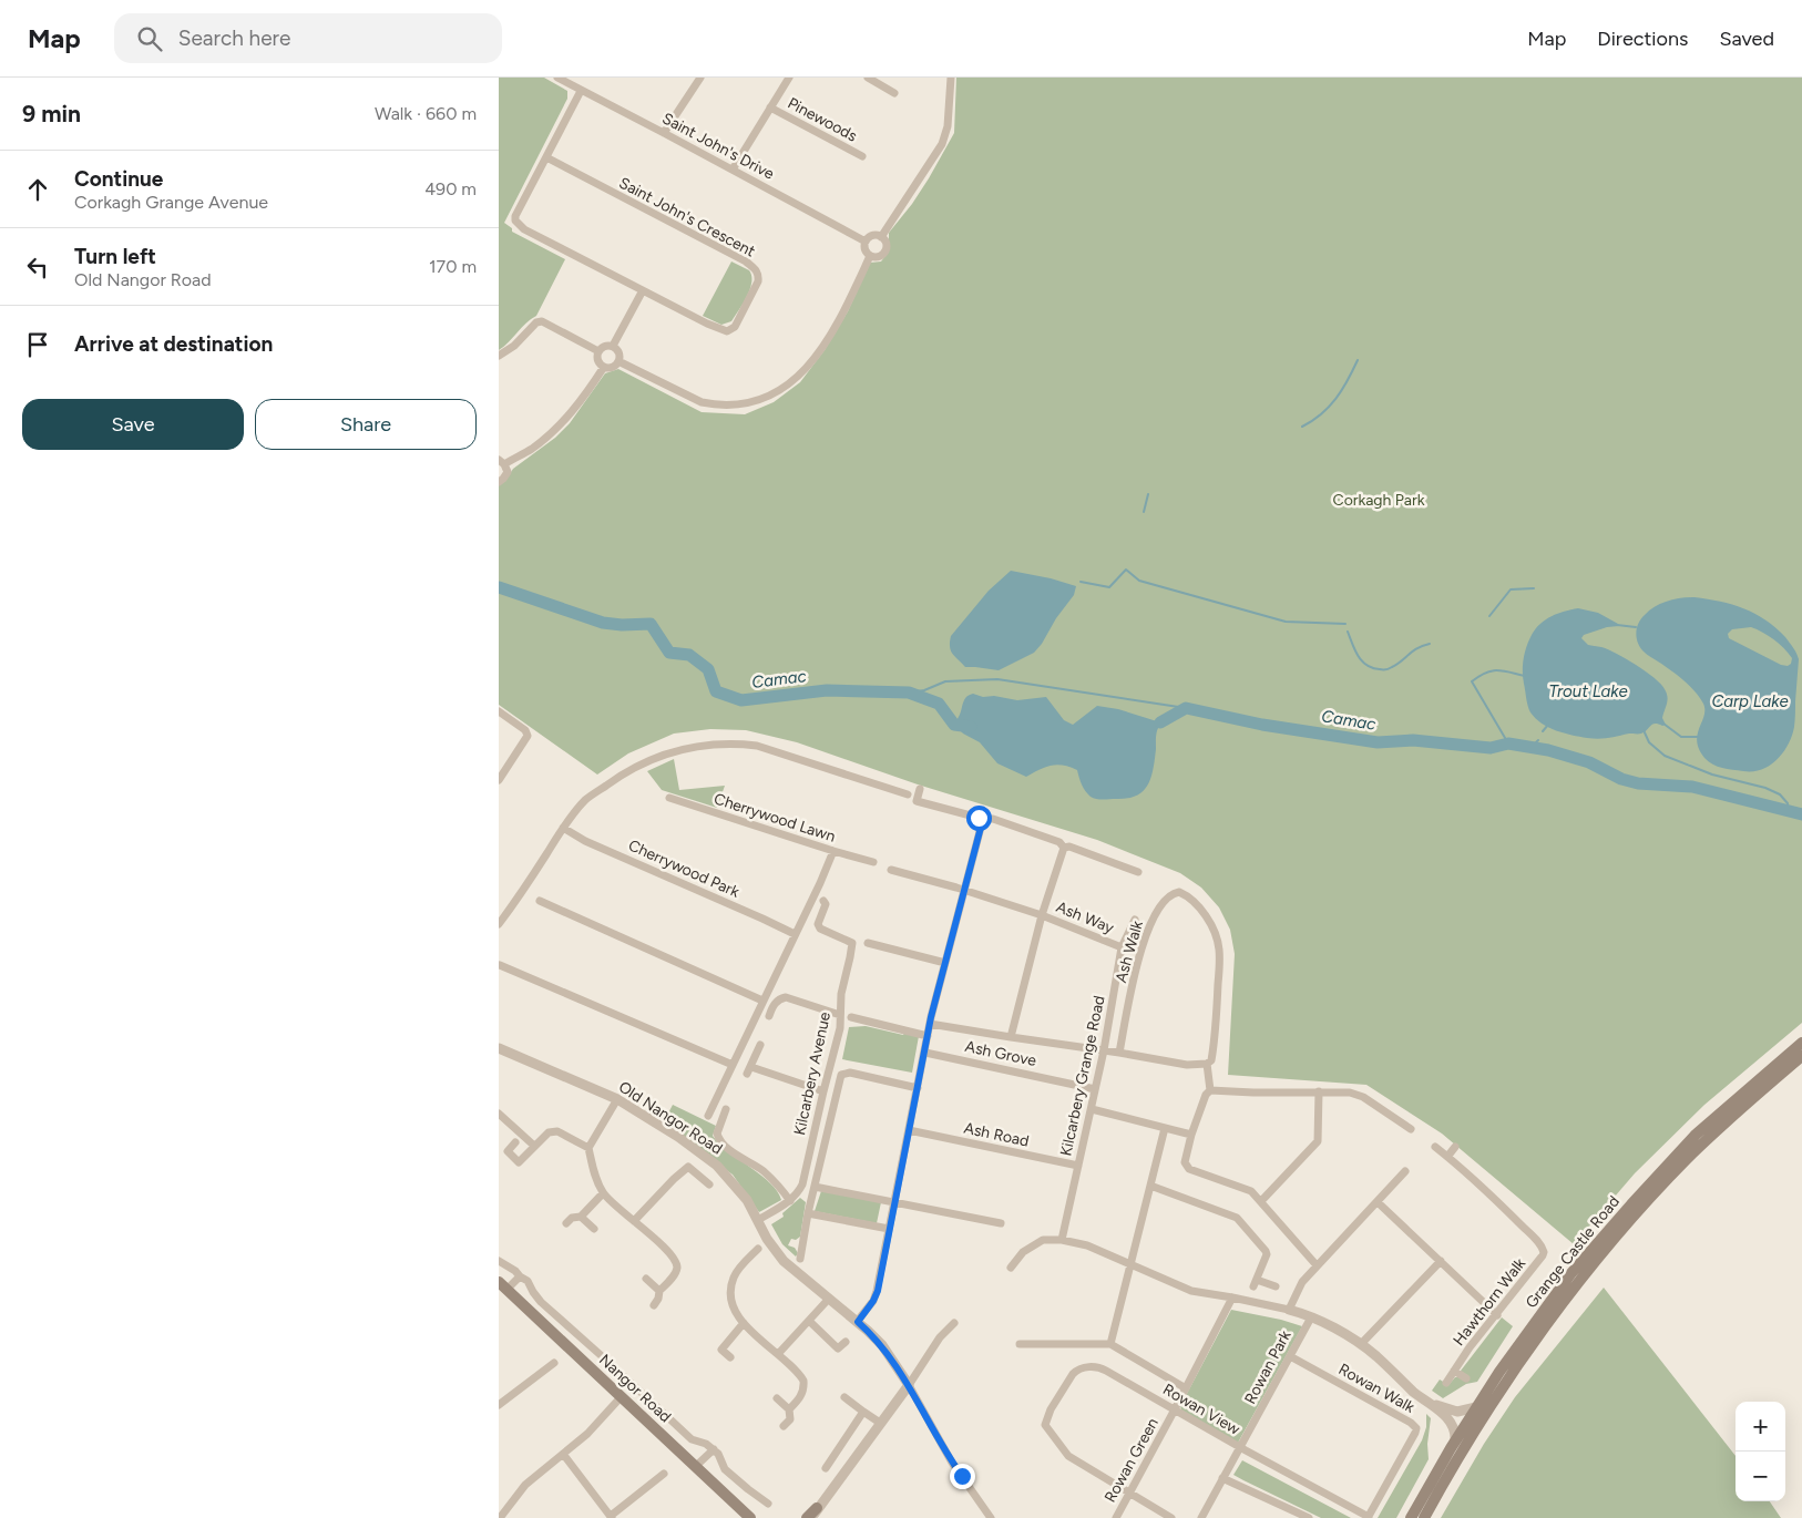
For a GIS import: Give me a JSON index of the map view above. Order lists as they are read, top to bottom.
{
  "streets": {
    "main road": ["Grange Castle Road", "Nangor Road"],
    "street": [
      "Pinewoods",
      "Saint John's Drive",
      "Saint John's Crescent",
      "Cherrywood Lawn",
      "Cherrywood Park",
      "Ash Way",
      "Ash Walk",
      "Ash Grove",
      "Kilcarbery Avenue",
      "Kilcarbery Grange Road",
      "Old Nangor Road",
      "Ash Road",
      "Hawthorn Walk",
      "Rowan Park",
      "Rowan Walk",
      "Rowan View",
      "Rowan Green"
    ]
  },
  "crossings": [
    ["Pinewoods", "Saint John's Drive"],
    ["Saint John's Drive", "Saint John's Crescent"],
    ["Ash Way", "Kilcarbery Grange Road"],
    ["Ash Grove", "Kilcarbery Grange Road"],
    ["Kilcarbery Avenue", "Old Nangor Road"],
    ["Kilcarbery Grange Road", "Ash Road"],
    ["Rowan Park", "Rowan Walk"],
    ["Rowan Park", "Rowan View"],
    ["Rowan Walk", "Rowan View"],
    ["Rowan View", "Rowan Green"]
  ],
  "water": ["Camac", "Trout Lake", "Carp Lake"],
  "parks": ["Corkagh Park"],
  "page": {
    "header": "Map",
    "search": "Search here",
    "nav": ["Map", "Directions", "Saved"],
    "heading": ["9 min", "Walk · 660 m"],
    "list": [
      ["Continue", "Corkagh Grange Avenue", "490 m"],
      ["Turn left", "Old Nangor Road", "170 m"],
      "Arrive at destination"
    ],
    "buttons": ["Save", "Share"],
    "map_buttons": ["+", "−"]
  }
}
